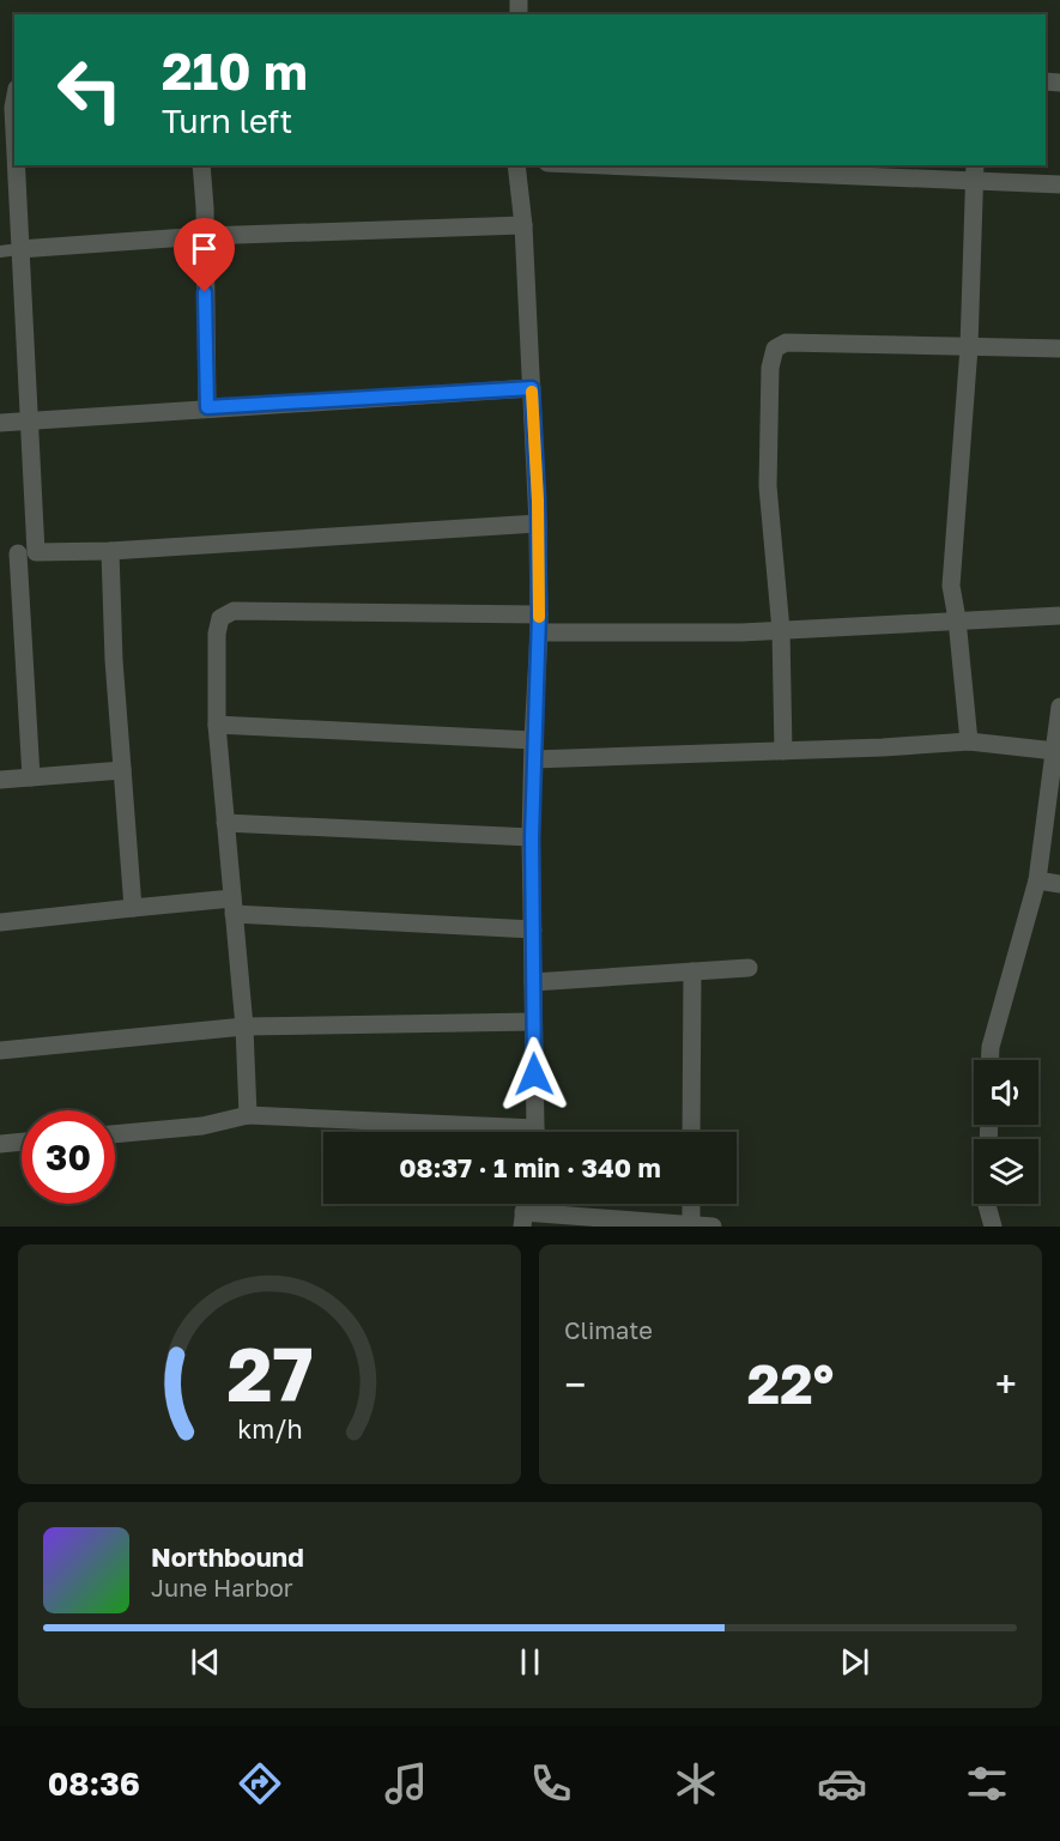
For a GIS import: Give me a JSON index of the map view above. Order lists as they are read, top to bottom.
{
  "page": {
    "turn": ["210 m", "Turn left"],
    "limit": "30",
    "trip": "08:37 · 1 min · 340 m",
    "tile": "Climate",
    "heat": ["−", "22°", "+"],
    "song": ["Northbound", "June Harbor"],
    "tabs": "08:36",
    "gauge": ["27", "km/h"]
  }
}
